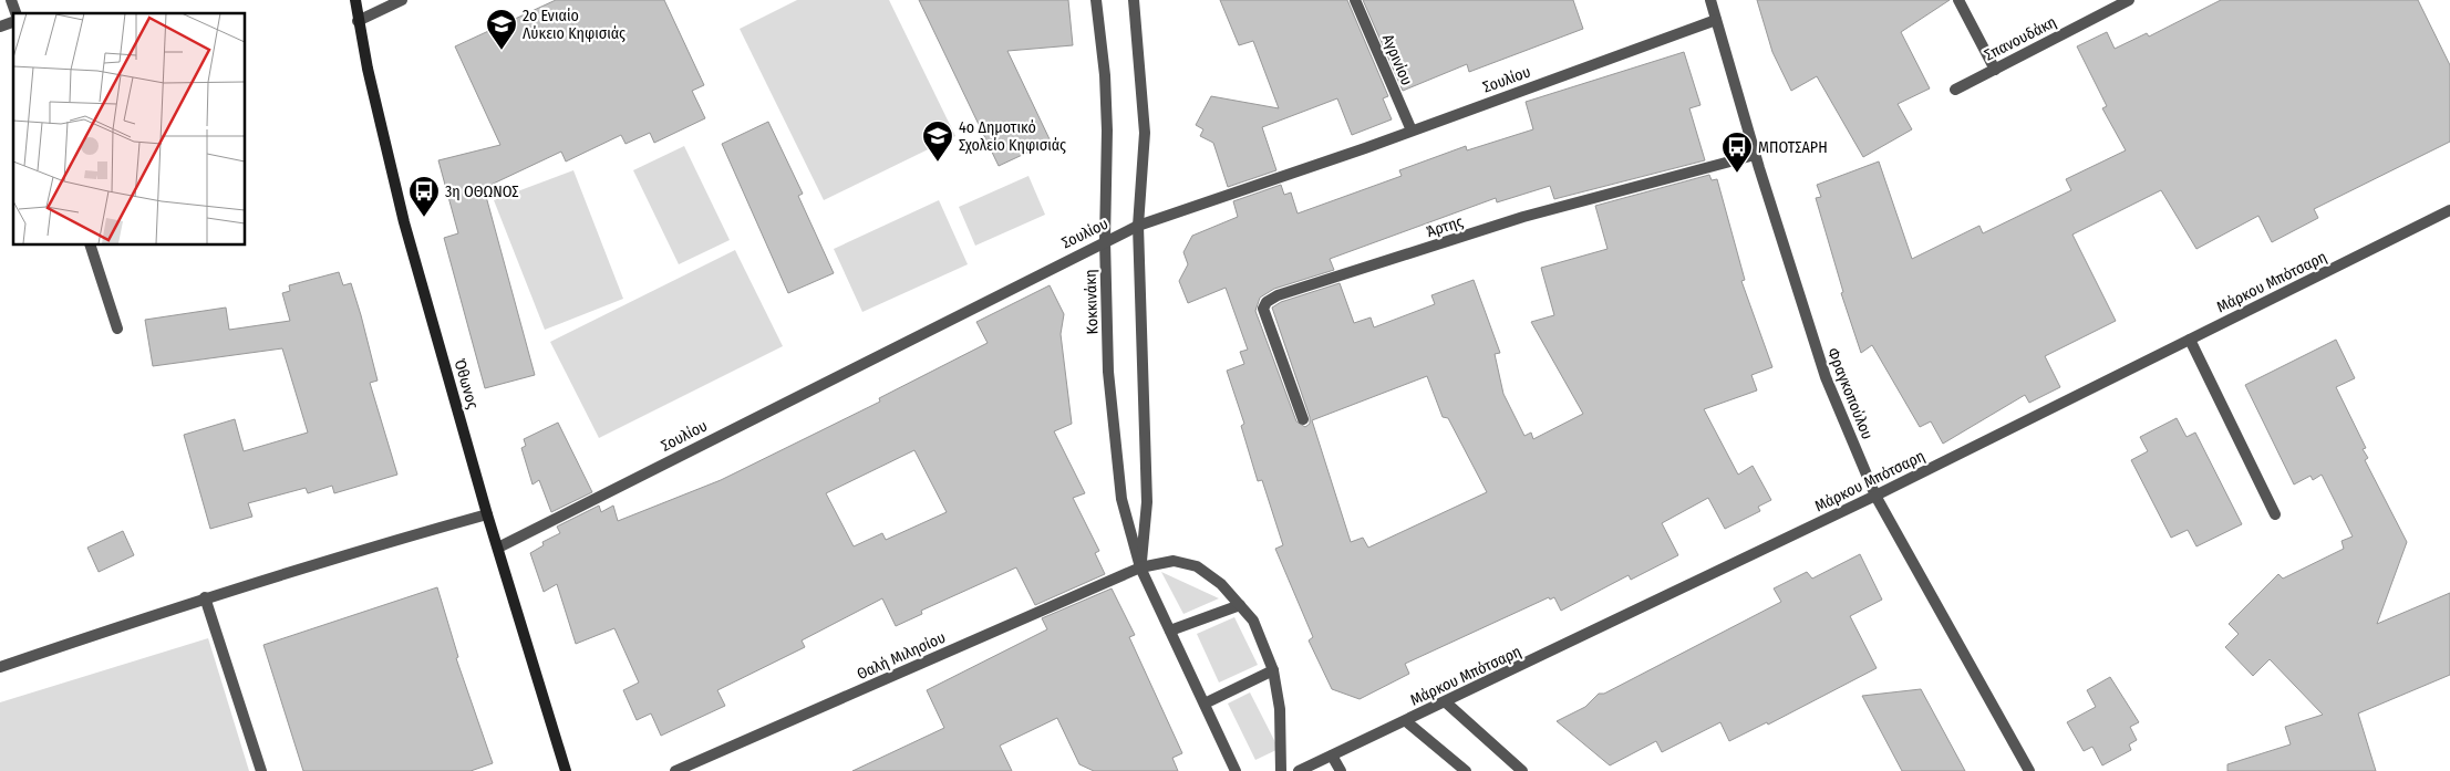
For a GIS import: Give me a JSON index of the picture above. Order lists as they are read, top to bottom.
{
  "streets": {
    "street": [
      "Σπανουδάκη",
      "Αγρινίου",
      "Σουλίου",
      "Άρτης",
      "Μάρκου Μπότσαρη",
      "Κοκκινάκη",
      "Όθωνος",
      "Φραγκοπούλου",
      "Θαλή Μιλησίου"
    ]
  },
  "crossings": [
    ["Αγρινίου", "Σουλίου"],
    ["Σουλίου", "Κοκκινάκη"],
    ["Σουλίου", "Όθωνος"],
    ["Σουλίου", "Φραγκοπούλου"],
    ["Άρτης", "Φραγκοπούλου"],
    ["Μάρκου Μπότσαρη", "Φραγκοπούλου"],
    ["Κοκκινάκη", "Θαλή Μιλησίου"]
  ],
  "places": {
    "school or university": ["2ο Ενιαίο Λύκειο Κηφισιάς", "4ο Δημοτικό Σχολείο Κηφισιάς"],
    "bus stop": ["ΜΠΟΤΣΑΡΗ", "3η ΟΘΩΝΟΣ"]
  }
}
